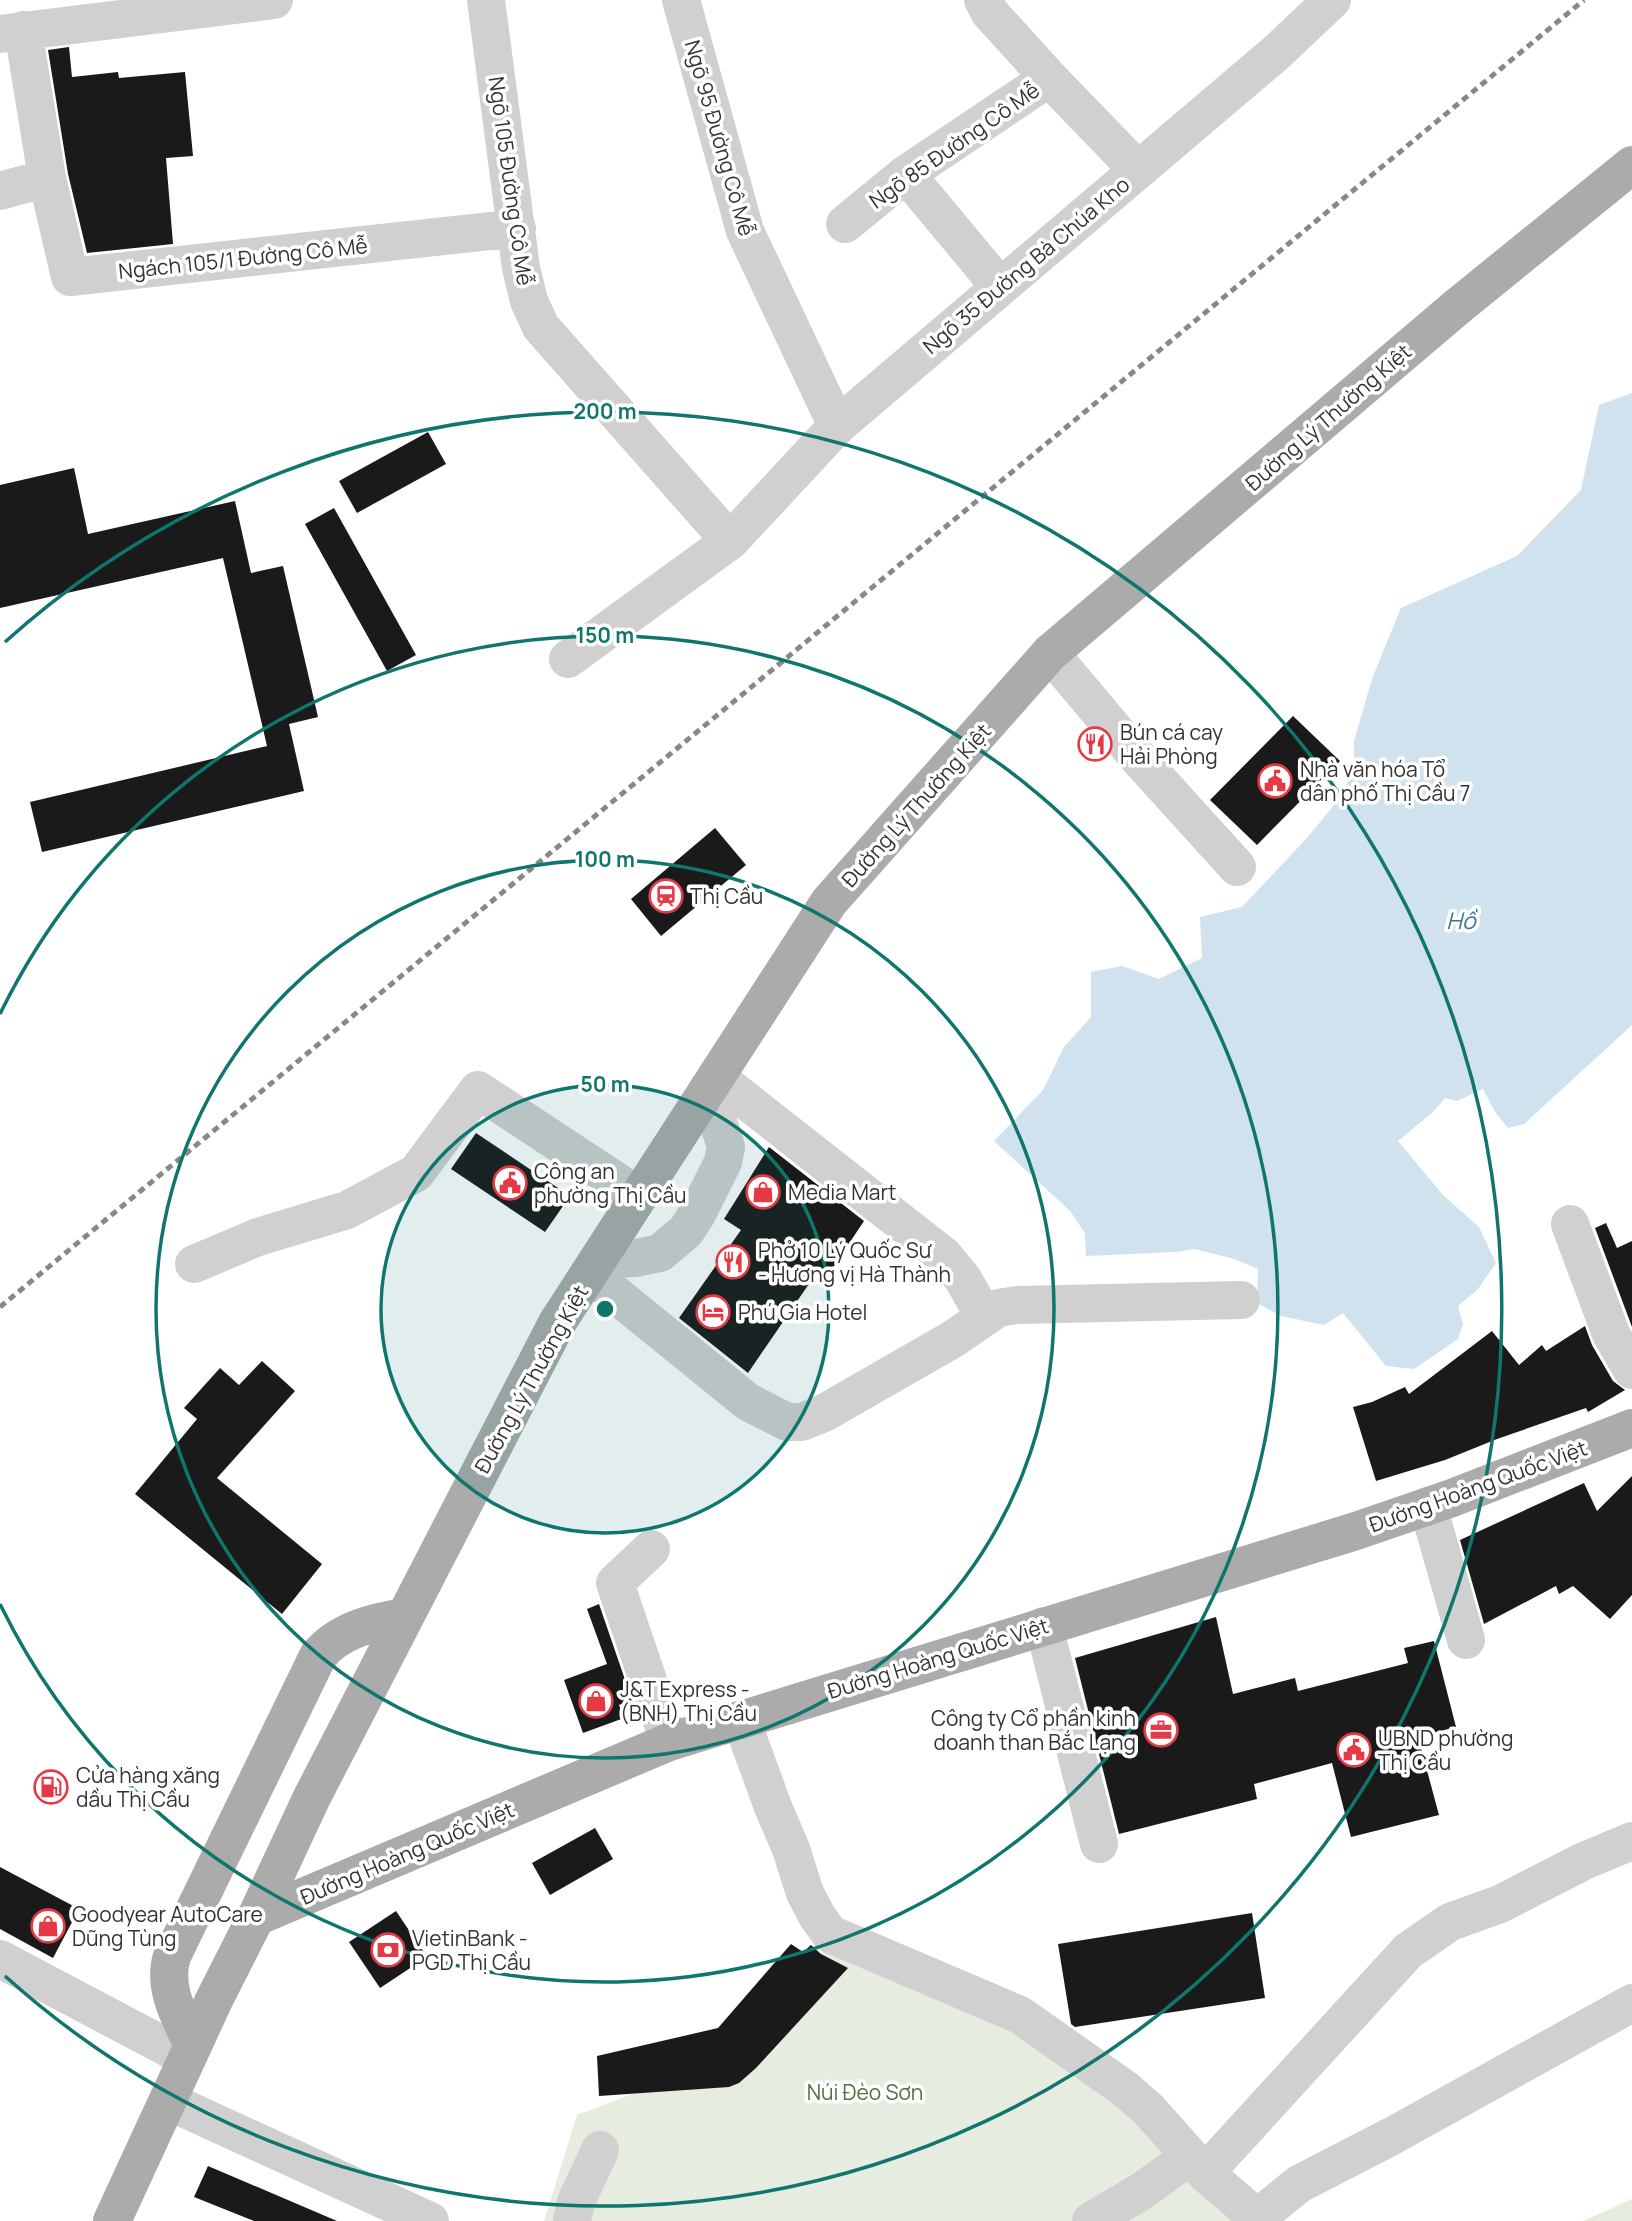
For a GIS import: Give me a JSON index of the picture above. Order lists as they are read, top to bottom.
{
  "streets": {
    "main road": ["Đường Lý Thường Kiệt", "Đường Hoàng Quốc Việt"],
    "street": [
      "Ngõ 95 Đường Cô Mễ",
      "Ngõ 85 Đường Cô Mễ",
      "Ngõ 105 Đường Cô Mễ",
      "Ngách 105/1 Đường Cô Mễ",
      "Ngõ 35 Đường Bà Chúa Kho"
    ]
  },
  "crossings": [
    ["Ngõ 95 Đường Cô Mễ", "Ngõ 35 Đường Bà Chúa Kho"],
    ["Ngõ 105 Đường Cô Mễ", "Ngách 105/1 Đường Cô Mễ"],
    ["Ngõ 105 Đường Cô Mễ", "Ngõ 35 Đường Bà Chúa Kho"],
    ["Đường Lý Thường Kiệt", "Đường Hoàng Quốc Việt"]
  ],
  "water": ["Hồ"],
  "parks": ["Núi Đèo Sơn"],
  "places": {
    "restaurant": ["Bún cá cay Hải Phòng", "Phở 10 Lý Quốc Sư - Hương vị Hà Thành"],
    "public building": ["Nhà văn hóa Tổ dân phố Thị Cầu 7", "Công an phường Thị Cầu", "UBND phường Thị Cầu"],
    "station": ["Thị Cầu"],
    "shop": ["Media Mart", "J&T Express - (BNH) Thị Cầu", "Goodyear AutoCare Dũng Tùng"],
    "hotel": ["Phú Gia Hotel"],
    "office": ["Công ty Cổ phần kinh doanh than Bắc Lạng"],
    "fuel station": ["Cửa hàng xăng dầu Thị Cầu"],
    "bank": ["VietinBank - PGD Thị Cầu"]
  },
  "rings": [
    "200 m",
    "150 m",
    "100 m",
    "50 m"
  ]
}
